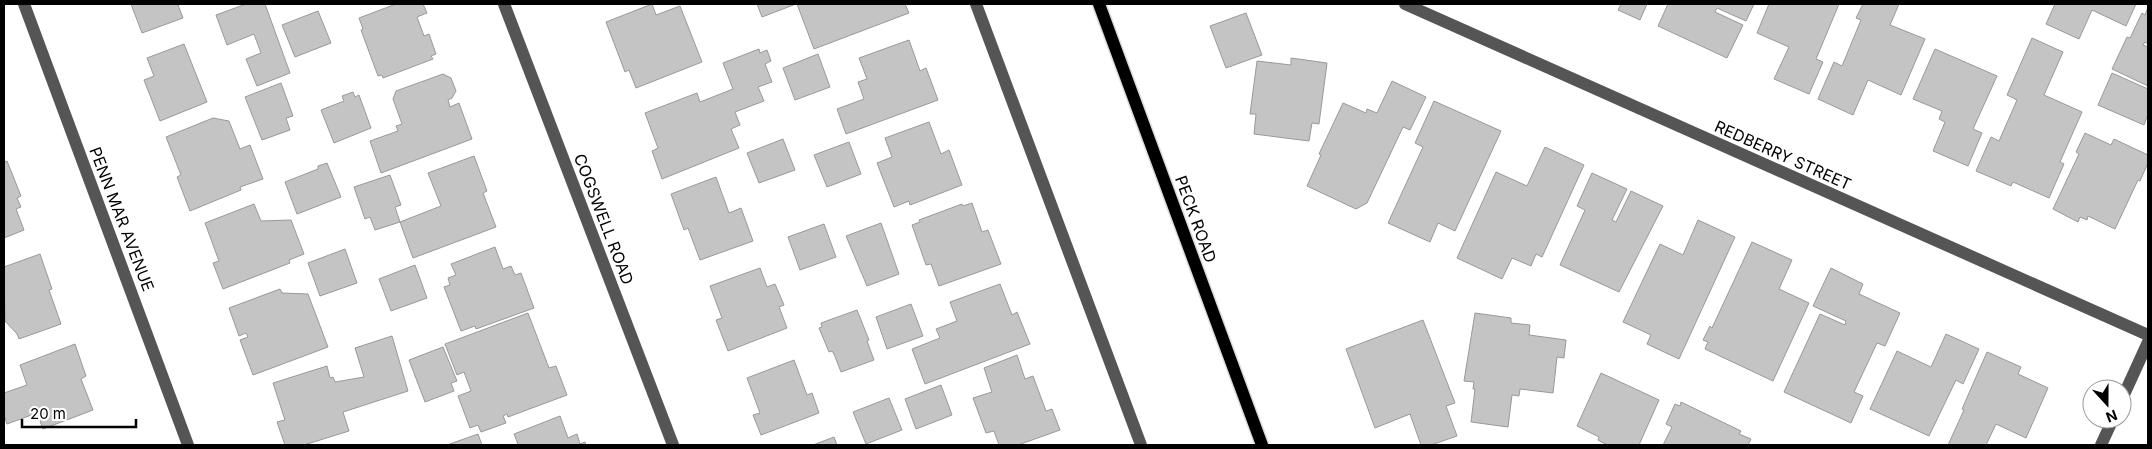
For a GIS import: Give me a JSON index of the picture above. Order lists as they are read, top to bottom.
{
  "streets": {
    "main road": ["PECK ROAD"],
    "street": ["REDBERRY STREET", "PENN MAR AVENUE", "COGSWELL ROAD"]
  },
  "scale_bar": "20 m",
  "north": "bottom"
}
